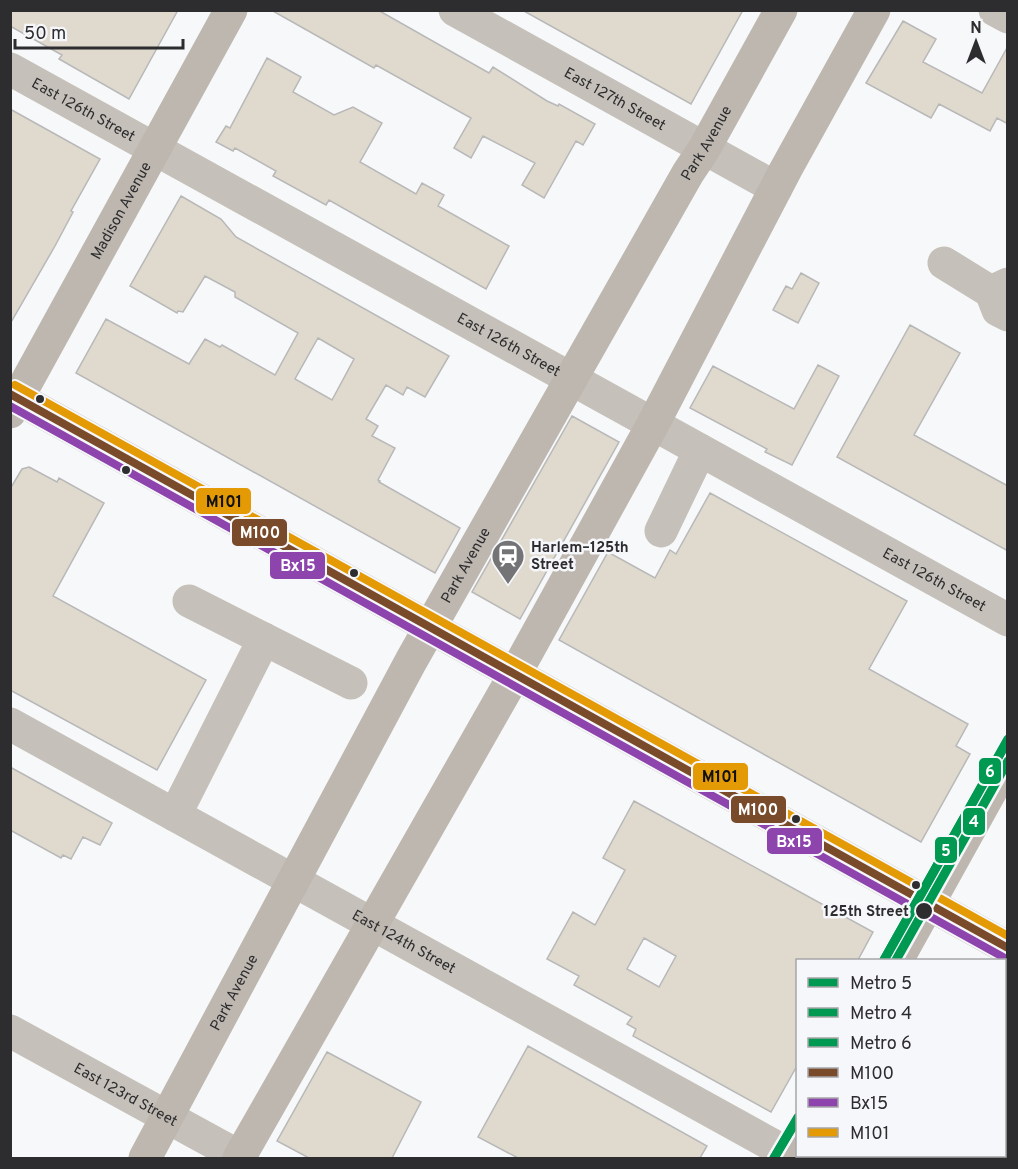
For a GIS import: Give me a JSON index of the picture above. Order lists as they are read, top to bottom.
{
  "streets": {
    "main road": ["Park Avenue", "Madison Avenue"],
    "street": [
      "East 127th Street",
      "East 126th Street",
      "East 124th Street",
      "East 123rd Street"
    ]
  },
  "crossings": [
    ["East 127th Street", "Park Avenue"],
    ["East 126th Street", "Park Avenue"],
    ["East 126th Street", "Madison Avenue"],
    ["Park Avenue", "East 124th Street"],
    ["Park Avenue", "East 123rd Street"]
  ],
  "places": {
    "station": ["Harlem–125th Street"],
    "other": ["125th Street"]
  },
  "lines": [
    "transit line M101",
    "transit line M100",
    "transit line Bx15",
    "metro line 6",
    "metro line 5",
    "metro line 4"
  ],
  "legend": [
    "Metro 5",
    "Metro 4",
    "Metro 6",
    "M100",
    "Bx15",
    "M101"
  ],
  "scale_bar": "50 m",
  "north": "top"
}
